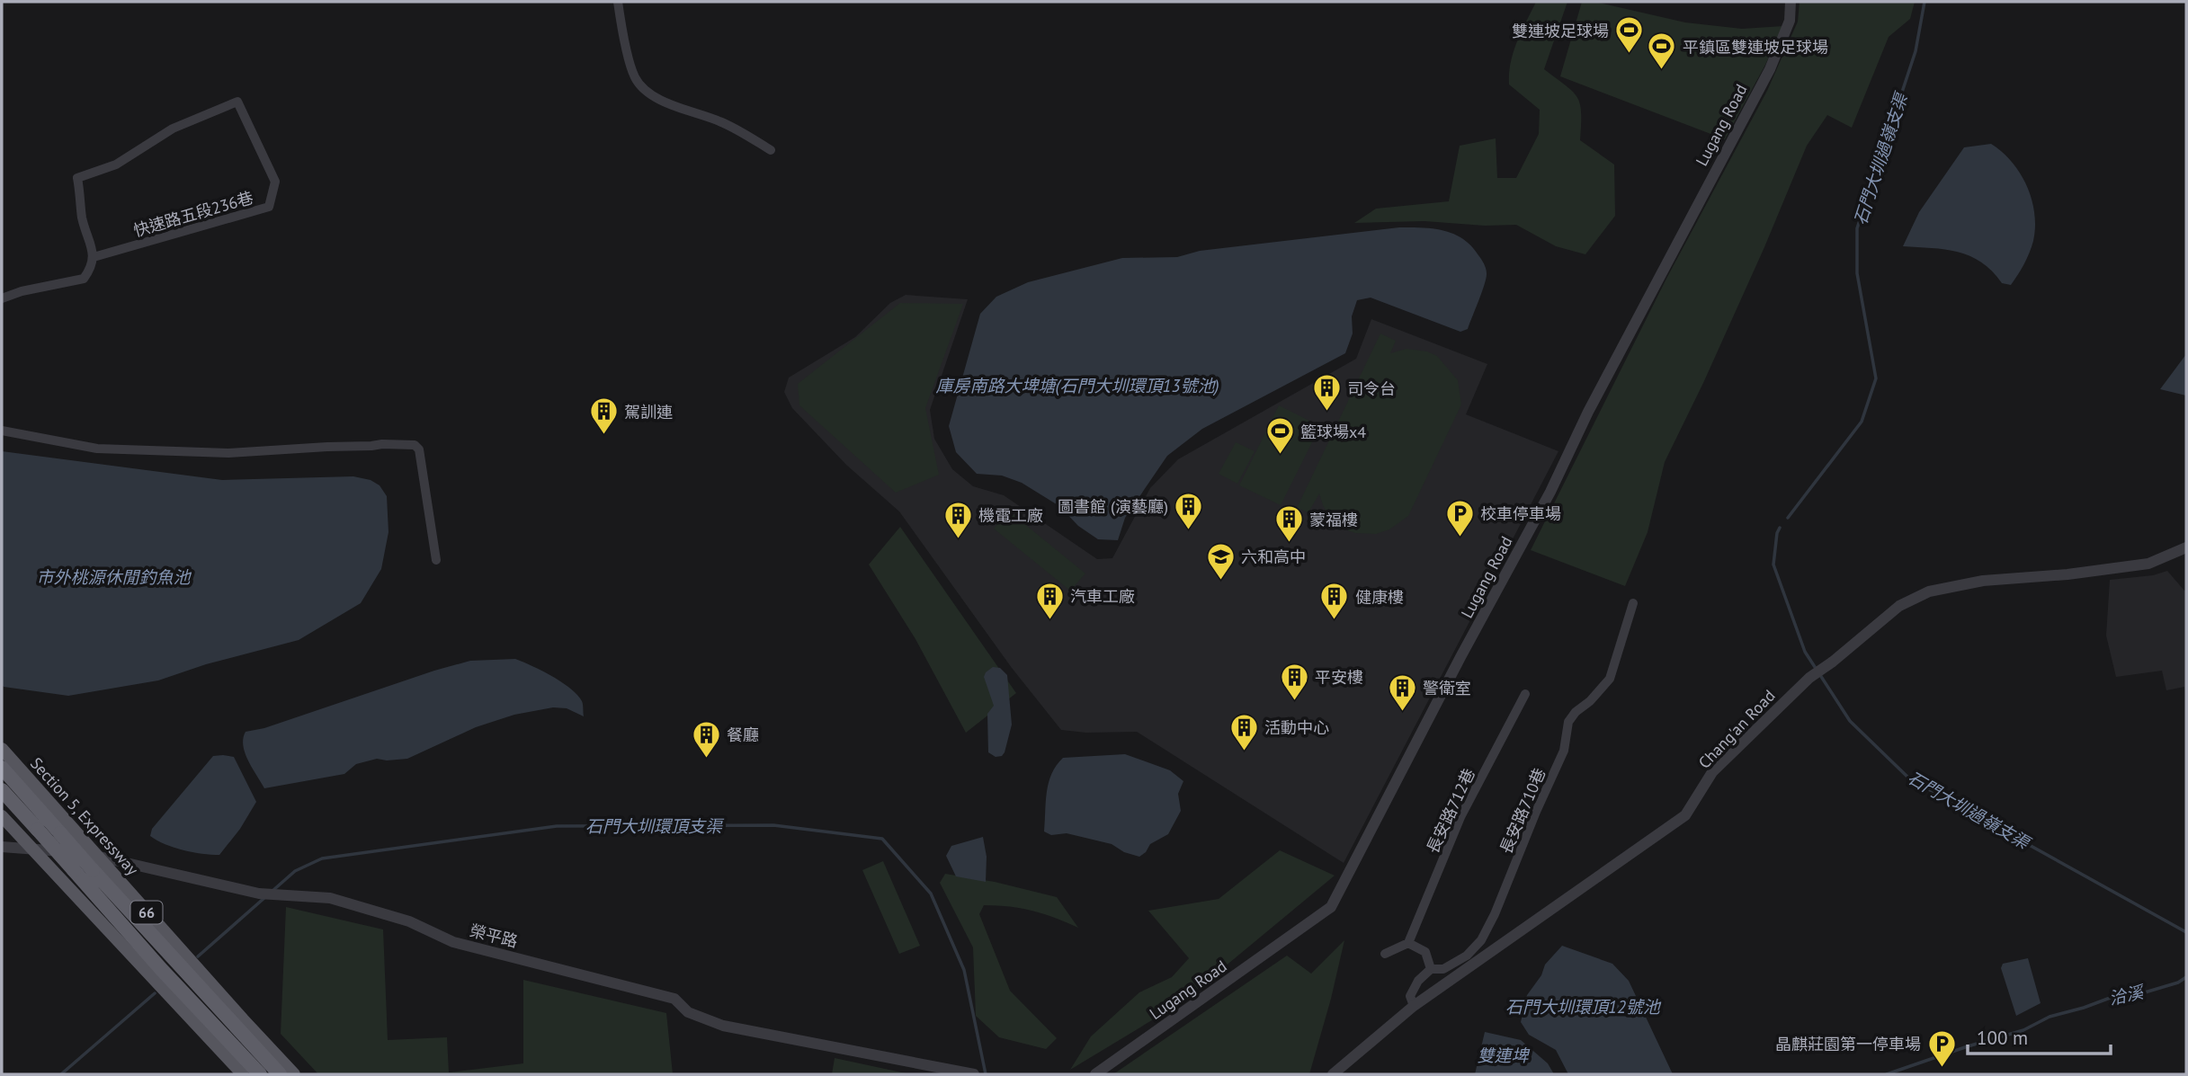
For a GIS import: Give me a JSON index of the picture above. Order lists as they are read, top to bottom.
{
  "streets": {
    "highway": ["66"],
    "main road": ["Section 5, Expressway"],
    "street": [
      "Lugang Road",
      "快速路五段236巷",
      "Chang'an Road",
      "長安路712巷",
      "長安路710巷",
      "榮平路"
    ]
  },
  "crossings": [
    ["Section 5, Expressway", "66"],
    ["Section 5, Expressway", "榮平路"],
    ["66", "榮平路"]
  ],
  "water": [
    "石門大圳過嶺支渠",
    "庫房南路大埤塘(石門大圳環頂13號池)",
    "市外桃源休閒釣魚池",
    "石門大圳環頂支渠",
    "洽溪",
    "石門大圳環頂12號池",
    "雙連埤"
  ],
  "places": {
    "sports": ["雙連坡足球場", "平鎮區雙連坡足球場", "籃球場x4"],
    "building": [
      "司令台",
      "駕訓連",
      "圖書館 (演藝廳)",
      "機電工廠",
      "蒙福樓",
      "汽車工廠",
      "健康樓",
      "平安樓",
      "警衛室",
      "活動中心",
      "餐廳"
    ],
    "parking": ["校車停車場", "晶麒莊園第一停車場"],
    "school or university": ["六和高中"]
  },
  "scale_bar": "100 m"
}
